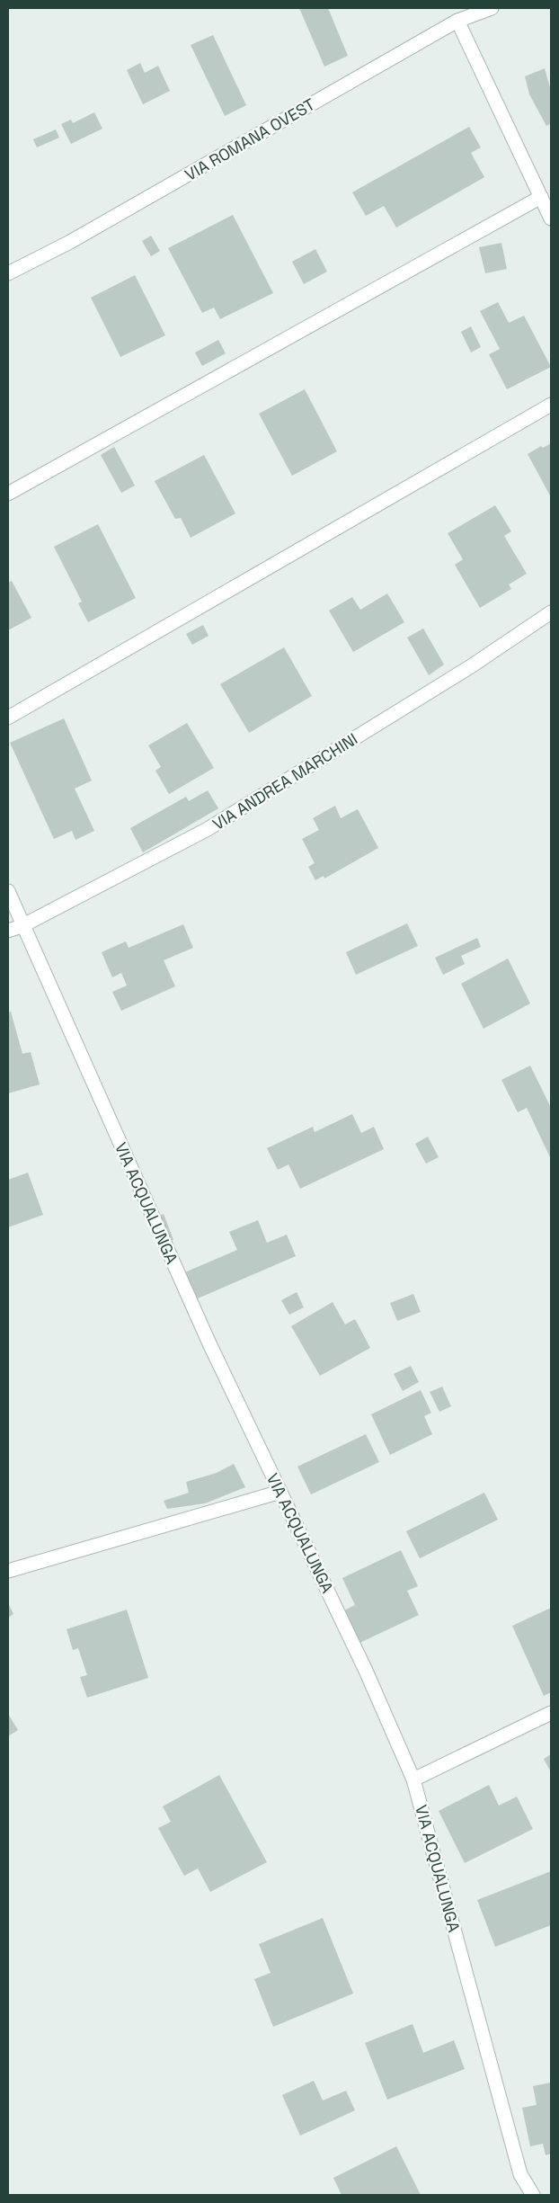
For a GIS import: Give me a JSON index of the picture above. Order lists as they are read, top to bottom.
{
  "streets": {
    "street": ["VIA ROMANA OVEST", "VIA ANDREA MARCHINI", "VIA ACQUALUNGA"]
  },
  "crossings": [
    ["VIA ANDREA MARCHINI", "VIA ACQUALUNGA"]
  ]
}
